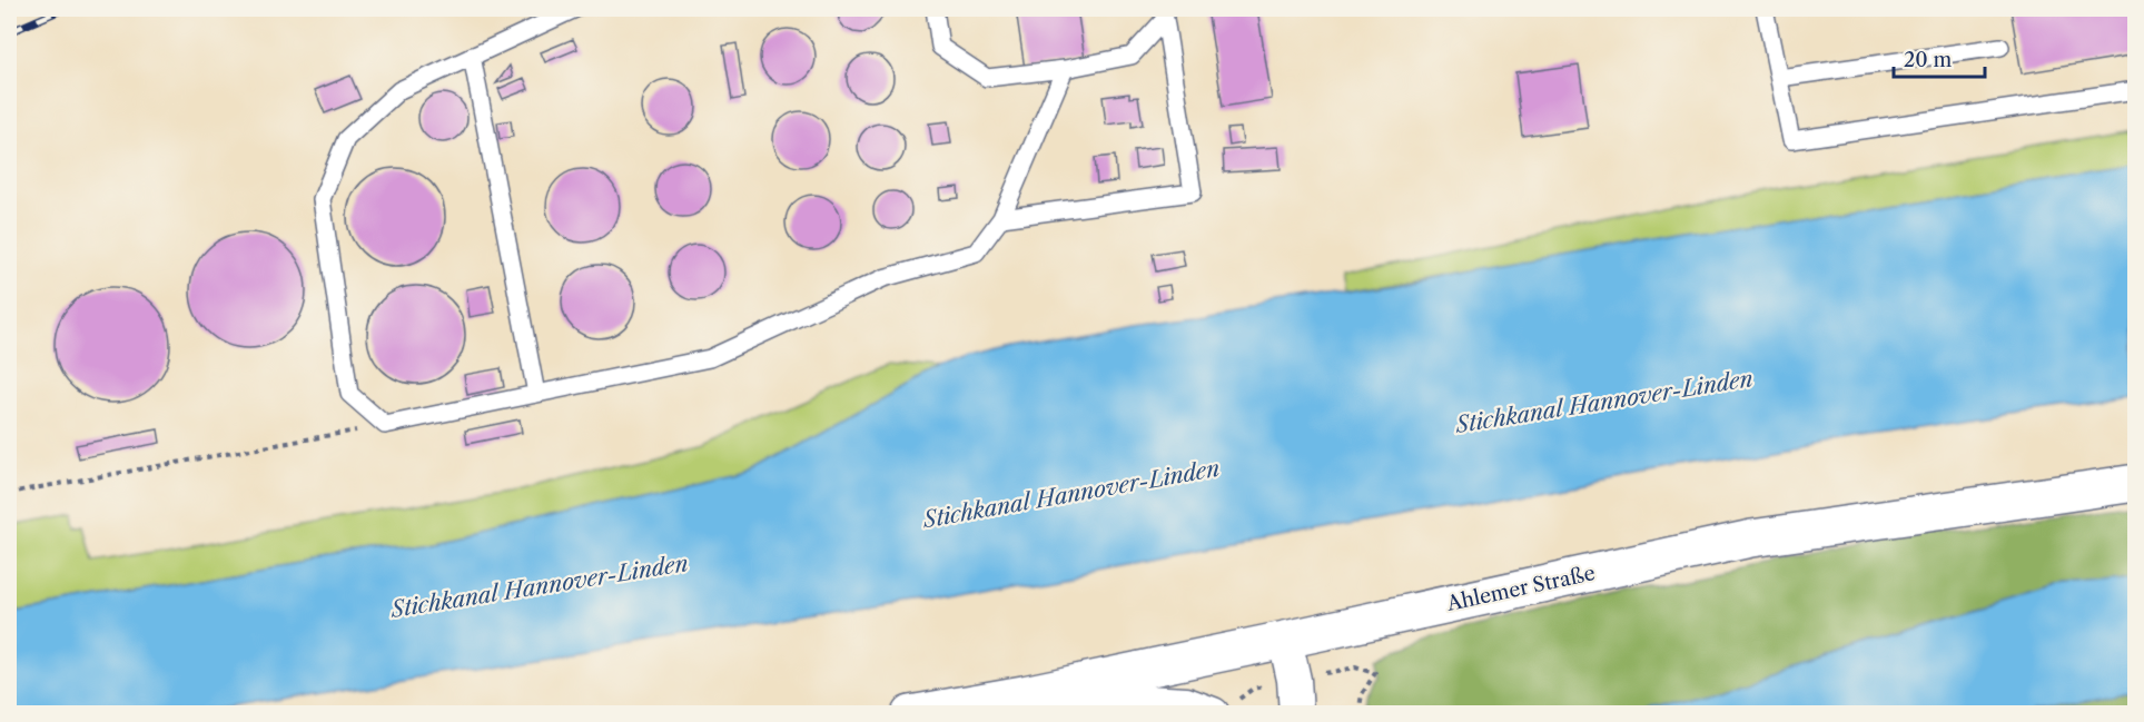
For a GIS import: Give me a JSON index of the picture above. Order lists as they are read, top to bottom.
{
  "streets": {
    "main road": ["Ahlemer Straße"]
  },
  "water": ["Stichkanal Hannover-Linden"],
  "scale_bar": "20 m"
}
